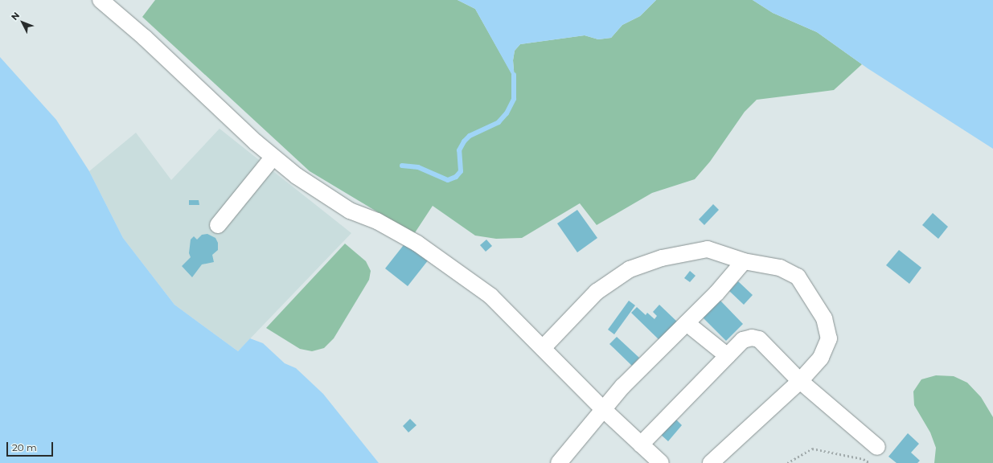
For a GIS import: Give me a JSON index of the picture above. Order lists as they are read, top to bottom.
{
  "scale_bar": "20 m",
  "north": "top left"
}
